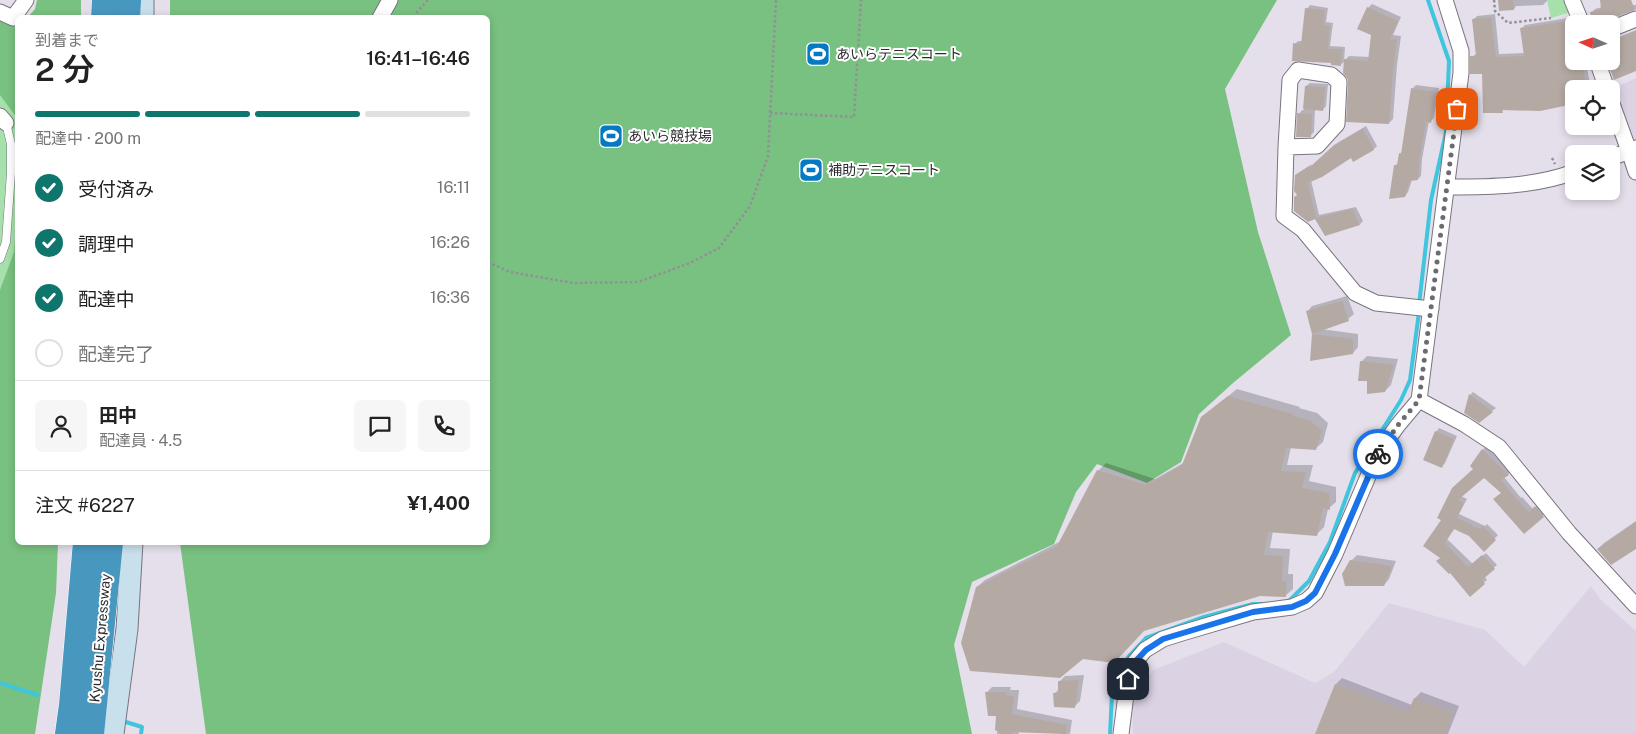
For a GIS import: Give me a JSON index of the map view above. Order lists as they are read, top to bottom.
{
  "streets": {
    "highway": ["Kyushu Expressway"]
  },
  "places": {
    "sports": ["あいらテニスコート", "あいら競技場", "補助テニスコート"]
  },
  "north": "left",
  "page": {
    "heading": ["2 分", "到着まで", "16:41–16:46"],
    "panel": [
      "田中",
      "配達員 · 4.5",
      "注文 #6227",
      "¥1,400"
    ],
    "bar": "配達中 · 200 m",
    "list": [
      ["受付済み", "16:11"],
      ["調理中", "16:26"],
      ["配達中", "16:36"],
      "配達完了"
    ]
  }
}
